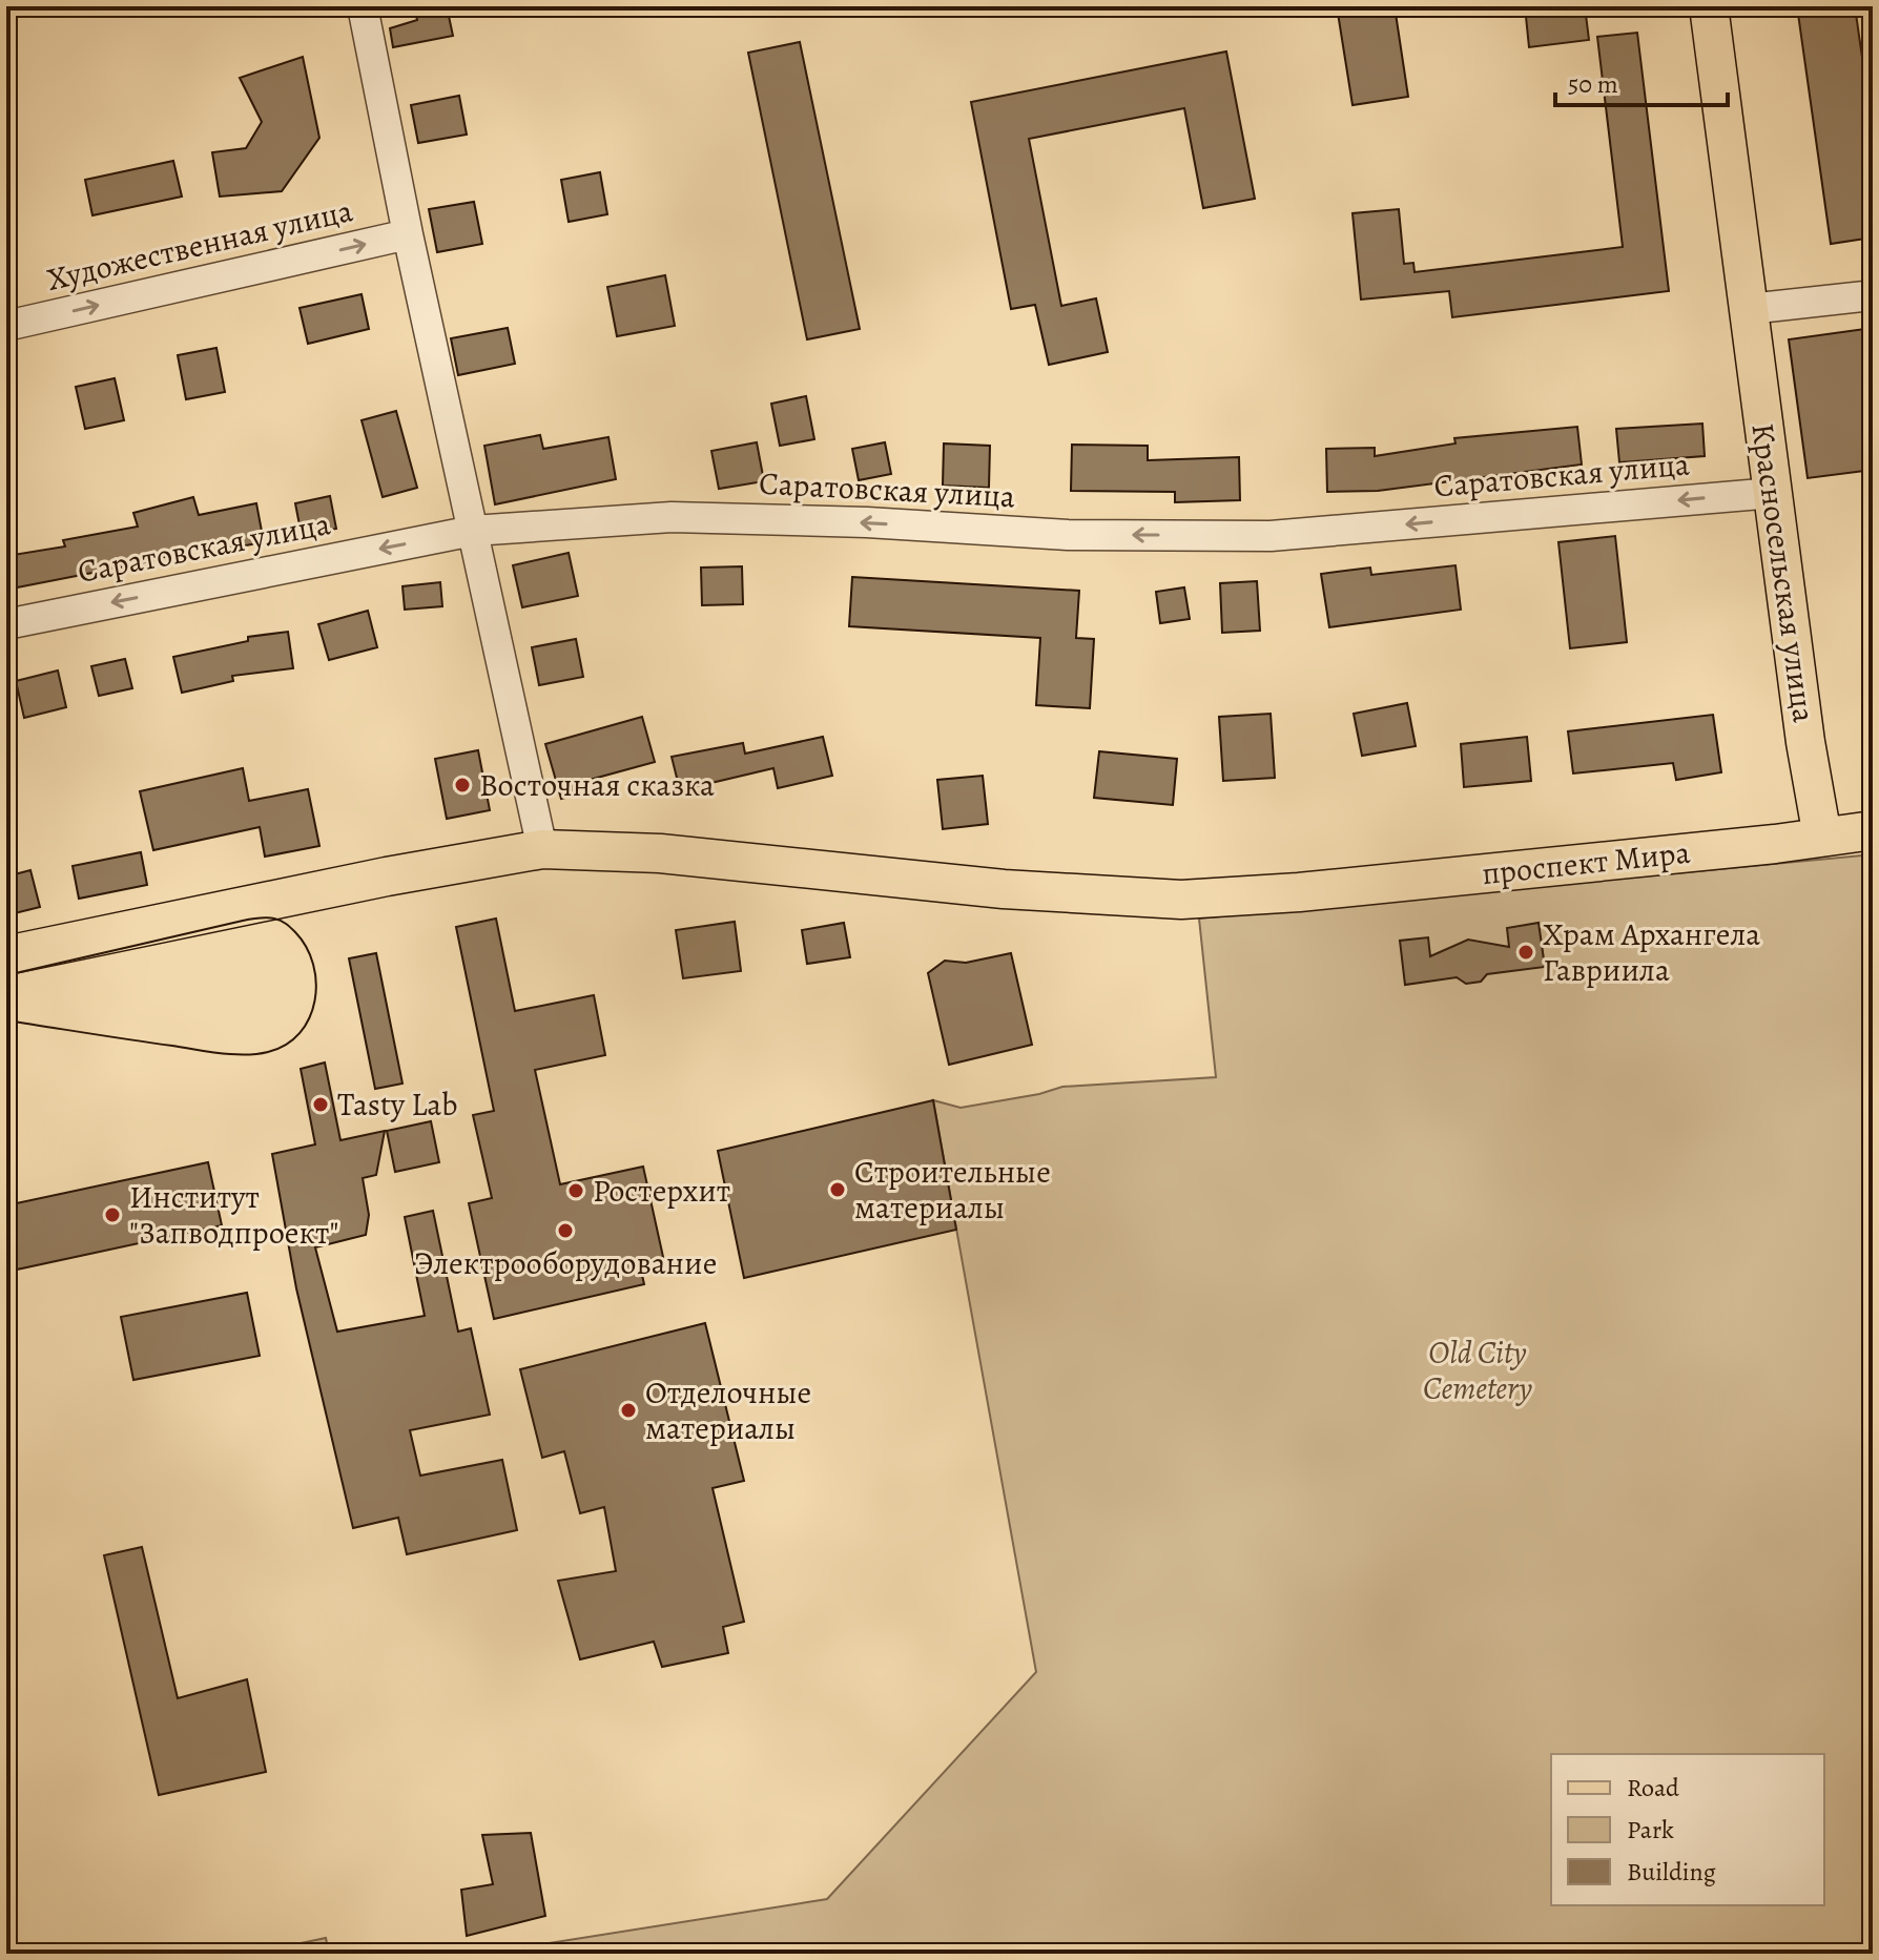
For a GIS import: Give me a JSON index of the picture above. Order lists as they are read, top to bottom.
{
  "streets": {
    "main road": ["Красносельская улица", "проспект Мира"],
    "street": ["Художественная улица", "Саратовская улица"]
  },
  "crossings": [
    ["Саратовская улица", "Красносельская улица"],
    ["Красносельская улица", "проспект Мира"]
  ],
  "one_way": ["Художественная улица", "Саратовская улица"],
  "parks": ["Old City Cemetery"],
  "places": [
    "Восточная сказка",
    "Храм Архангела Гавриила",
    "Tasty Lab",
    "Строительные материалы",
    "Ростерхит",
    "Институт \"Запводпроект\"",
    "Электрооборудование",
    "Отделочные материалы"
  ],
  "legend": ["Road", "Park", "Building"],
  "scale_bar": "50 m"
}
